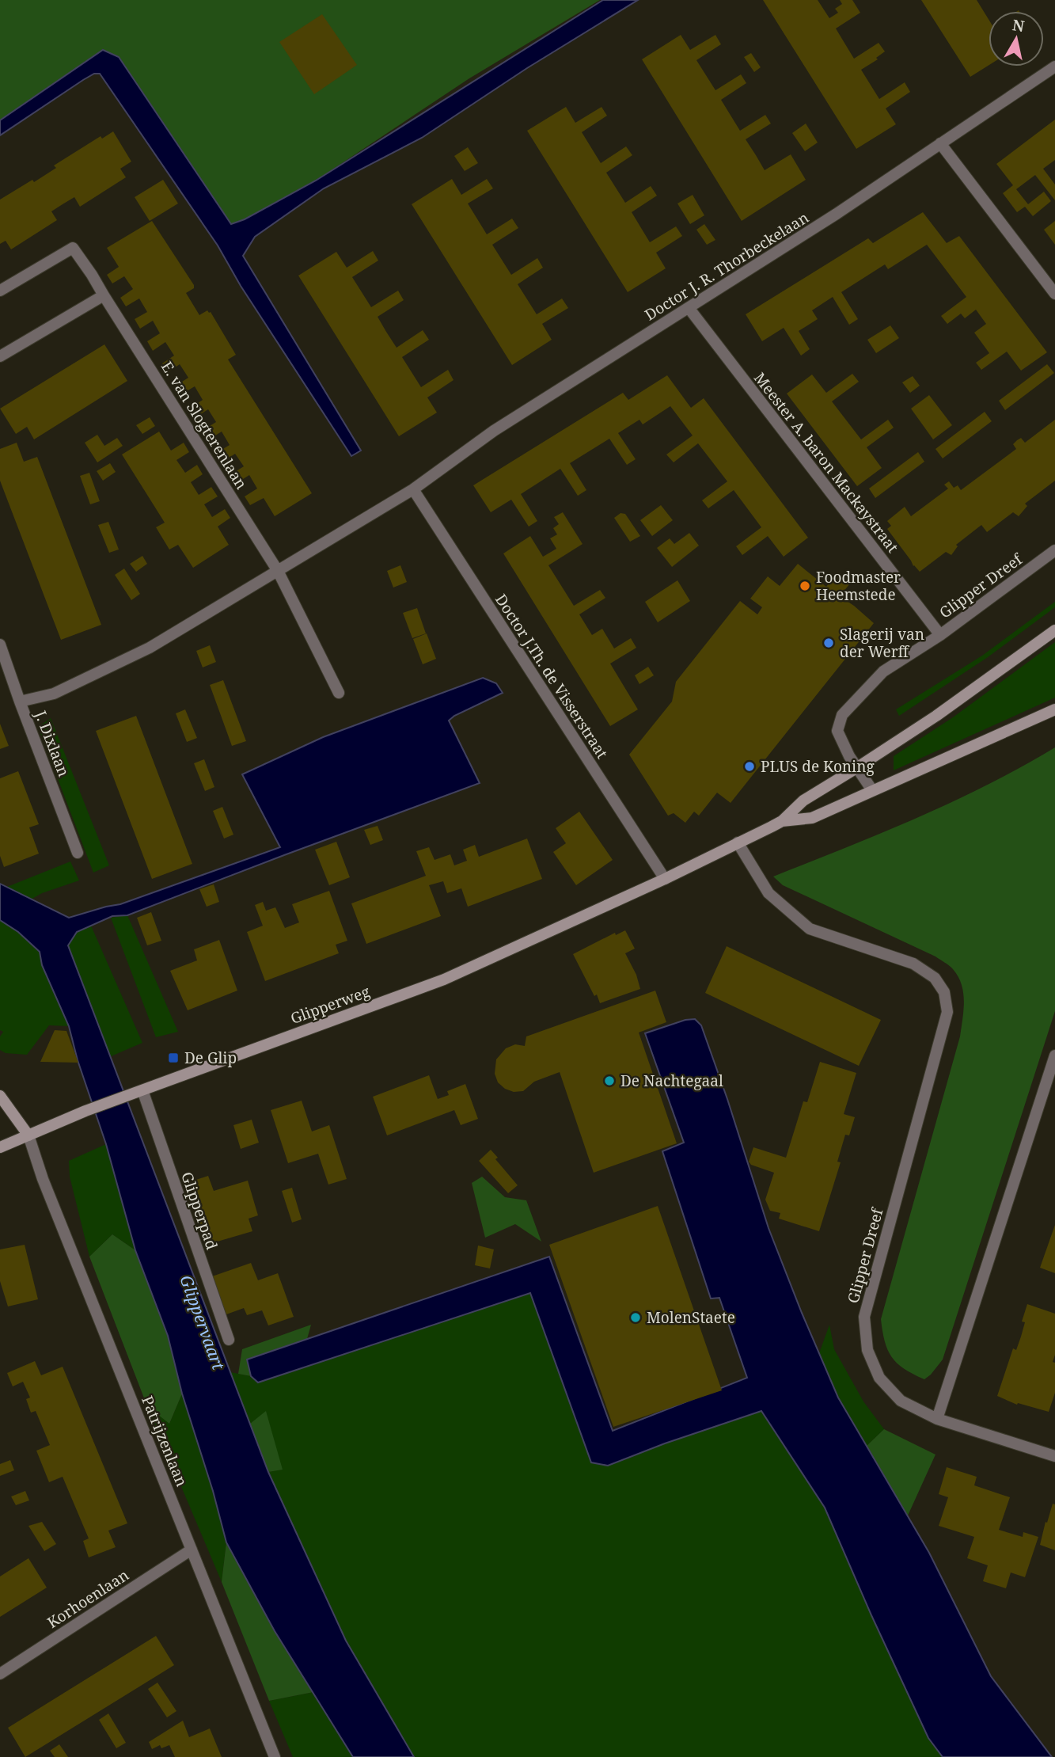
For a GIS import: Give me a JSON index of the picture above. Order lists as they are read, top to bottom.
{
  "streets": {
    "street": [
      "Doctor J. R. Thorbeckelaan",
      "E. van Slogterenlaan",
      "Meester A. baron Mackaystraat",
      "Glipper Dreef",
      "Doctor J.Th. de Visserstraat",
      "J. Dixlaan",
      "Glipperweg",
      "Glipperpad",
      "Patrijzenlaan",
      "Korhoenlaan"
    ]
  },
  "crossings": [
    ["Doctor J. R. Thorbeckelaan", "Meester A. baron Mackaystraat"],
    ["Doctor J. R. Thorbeckelaan", "Doctor J.Th. de Visserstraat"],
    ["Meester A. baron Mackaystraat", "Glipper Dreef"],
    ["Doctor J.Th. de Visserstraat", "Glipperweg"],
    ["Glipperweg", "Glipperpad"],
    ["Glipperweg", "Patrijzenlaan"],
    ["Patrijzenlaan", "Korhoenlaan"]
  ],
  "water": ["Glippervaart"],
  "places": {
    "other": [
      "Foodmaster Heemstede",
      "Slagerij van der Werff",
      "PLUS de Koning",
      "De Nachtegaal",
      "MolenStaete"
    ],
    "transit": ["De Glip"]
  },
  "north": "top"
}
